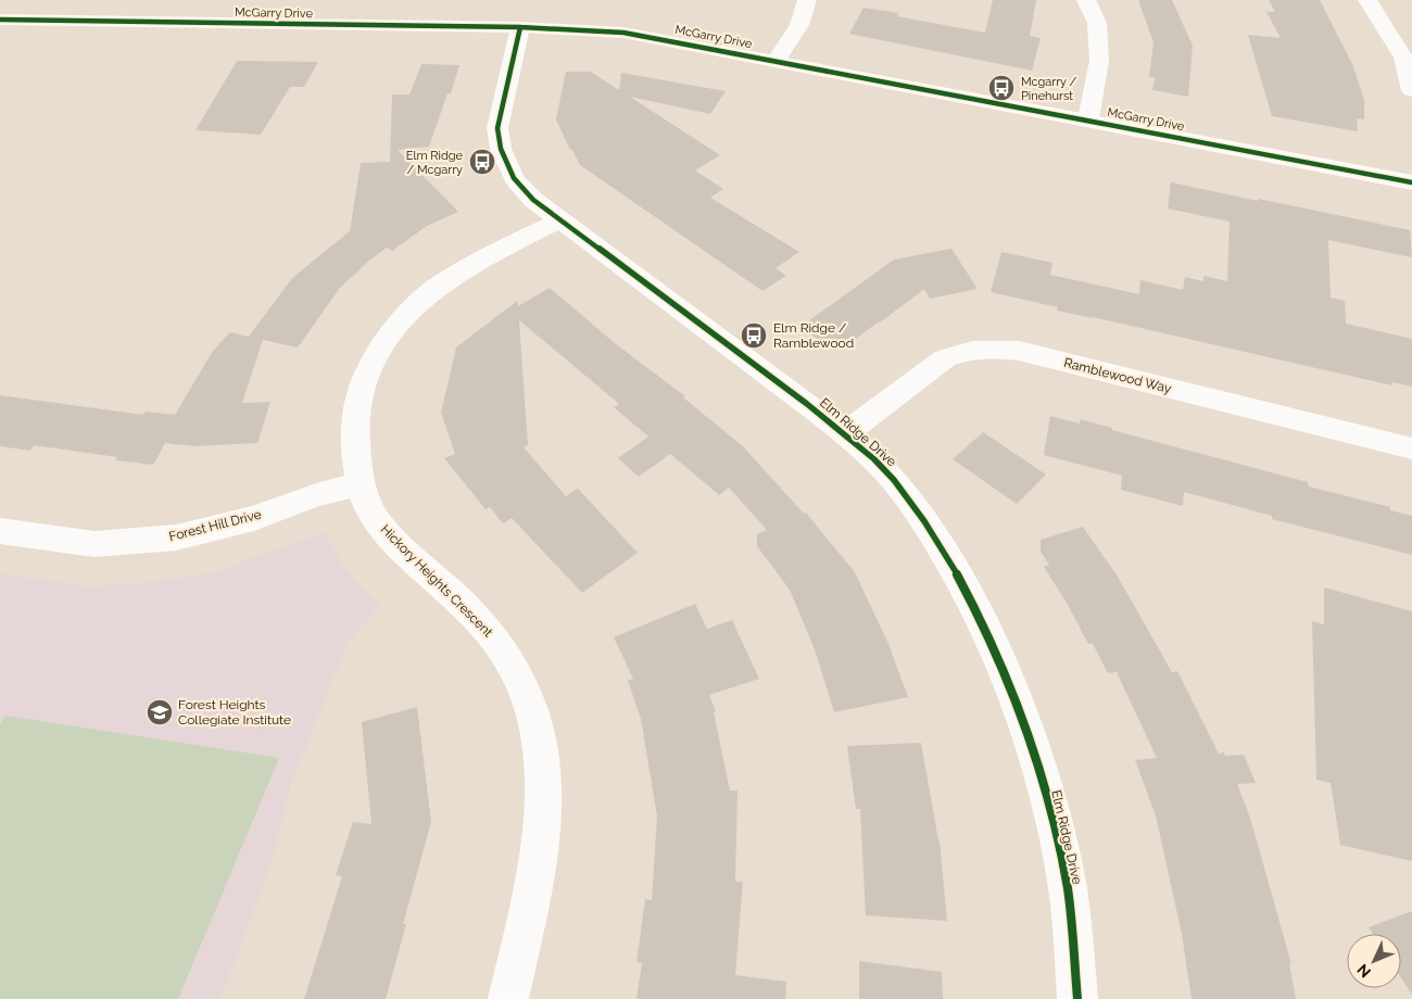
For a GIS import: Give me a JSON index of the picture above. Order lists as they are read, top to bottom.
{
  "streets": {
    "street": [
      "McGarry Drive",
      "Ramblewood Way",
      "Elm Ridge Drive",
      "Forest Hill Drive",
      "Hickory Heights Crescent"
    ]
  },
  "crossings": [
    ["McGarry Drive", "Elm Ridge Drive"],
    ["Ramblewood Way", "Elm Ridge Drive"],
    ["Elm Ridge Drive", "Hickory Heights Crescent"],
    ["Forest Hill Drive", "Hickory Heights Crescent"]
  ],
  "places": {
    "bus stop": ["Mcgarry / Pinehurst", "Elm Ridge / Mcgarry", "Elm Ridge / Ramblewood"],
    "school or university": ["Forest Heights Collegiate Institute"]
  },
  "north": "bottom left"
}
